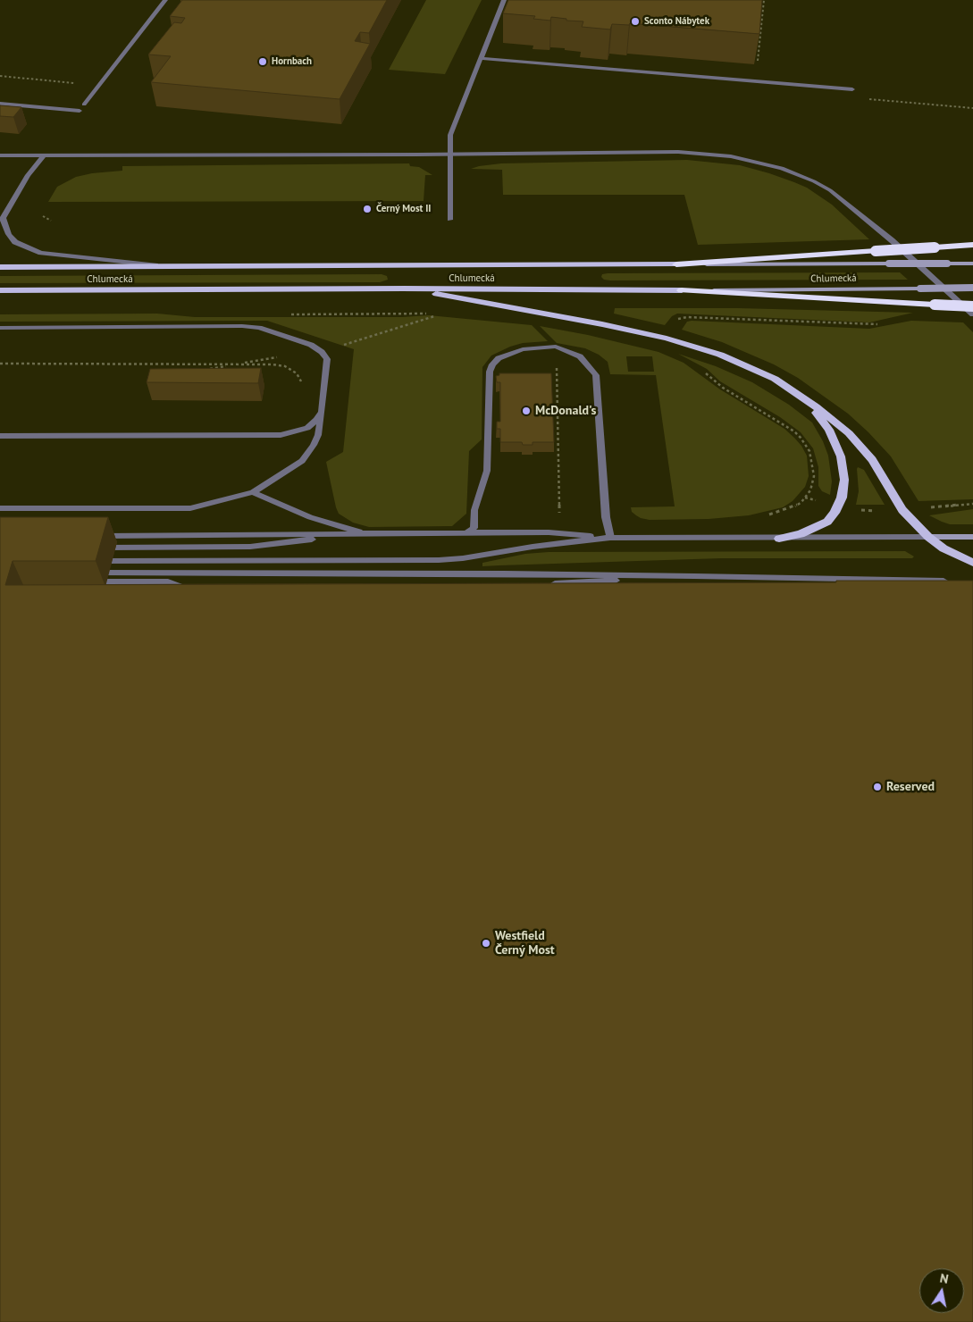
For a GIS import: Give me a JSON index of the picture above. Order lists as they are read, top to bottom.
{
  "streets": {
    "main road": ["Chlumecká"]
  },
  "places": [
    "Sconto Nábytek",
    "Hornbach",
    "Černý Most II",
    "McDonald's",
    "Reserved",
    "Westfield Černý Most"
  ],
  "north": "top"
}
